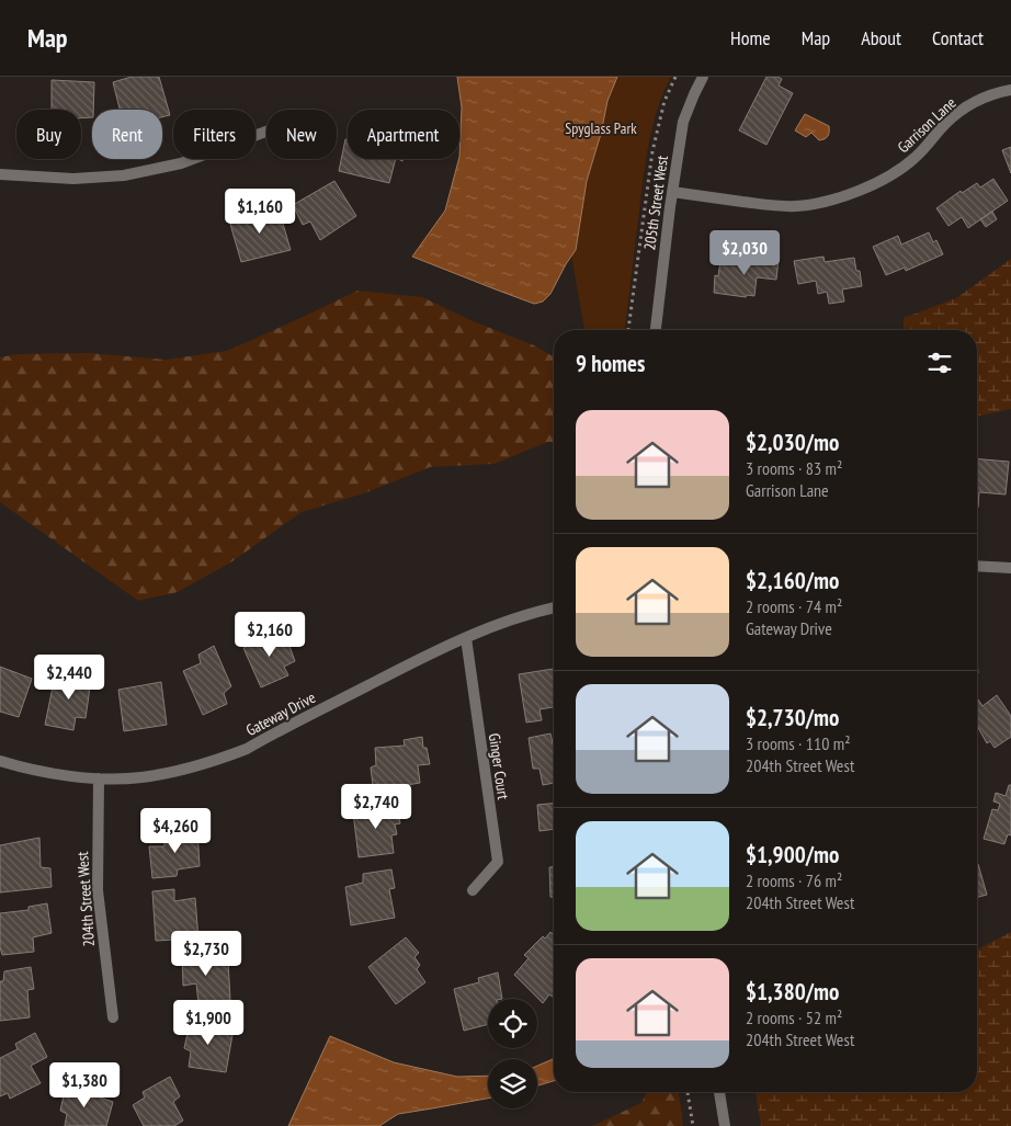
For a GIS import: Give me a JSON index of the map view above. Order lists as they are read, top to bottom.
{
  "streets": {
    "street": [
      "Garrison Lane",
      "205th Street West",
      "Gateway Drive",
      "Ginger Court",
      "204th Street West"
    ]
  },
  "crossings": [
    ["Garrison Lane", "205th Street West"],
    ["Gateway Drive", "Ginger Court"],
    ["Gateway Drive", "204th Street West"]
  ],
  "parks": ["Spyglass Park"],
  "page": {
    "header": "Map",
    "nav": [
      "Home",
      "Map",
      "About",
      "Contact"
    ],
    "chip": [
      "Buy",
      "Rent",
      "Filters",
      "New",
      "Apartment"
    ],
    "price": [
      "$1,160",
      "$2,030",
      "$2,160",
      "$2,440",
      "$2,740",
      "$4,260",
      "$2,730",
      "$1,900",
      "$1,380"
    ],
    "heading": "9 homes",
    "list": [
      {
        "name": "$2,030/mo",
        "note": "3 rooms · 83 m² · Garrison Lane"
      },
      {
        "name": "$2,160/mo",
        "note": "2 rooms · 74 m² · Gateway Drive"
      },
      {
        "name": "$2,730/mo",
        "note": "3 rooms · 110 m² · 204th Street West"
      },
      {
        "name": "$1,900/mo",
        "note": "2 rooms · 76 m² · 204th Street West"
      },
      {
        "name": "$1,380/mo",
        "note": "2 rooms · 52 m² · 204th Street West"
      }
    ]
  }
}
